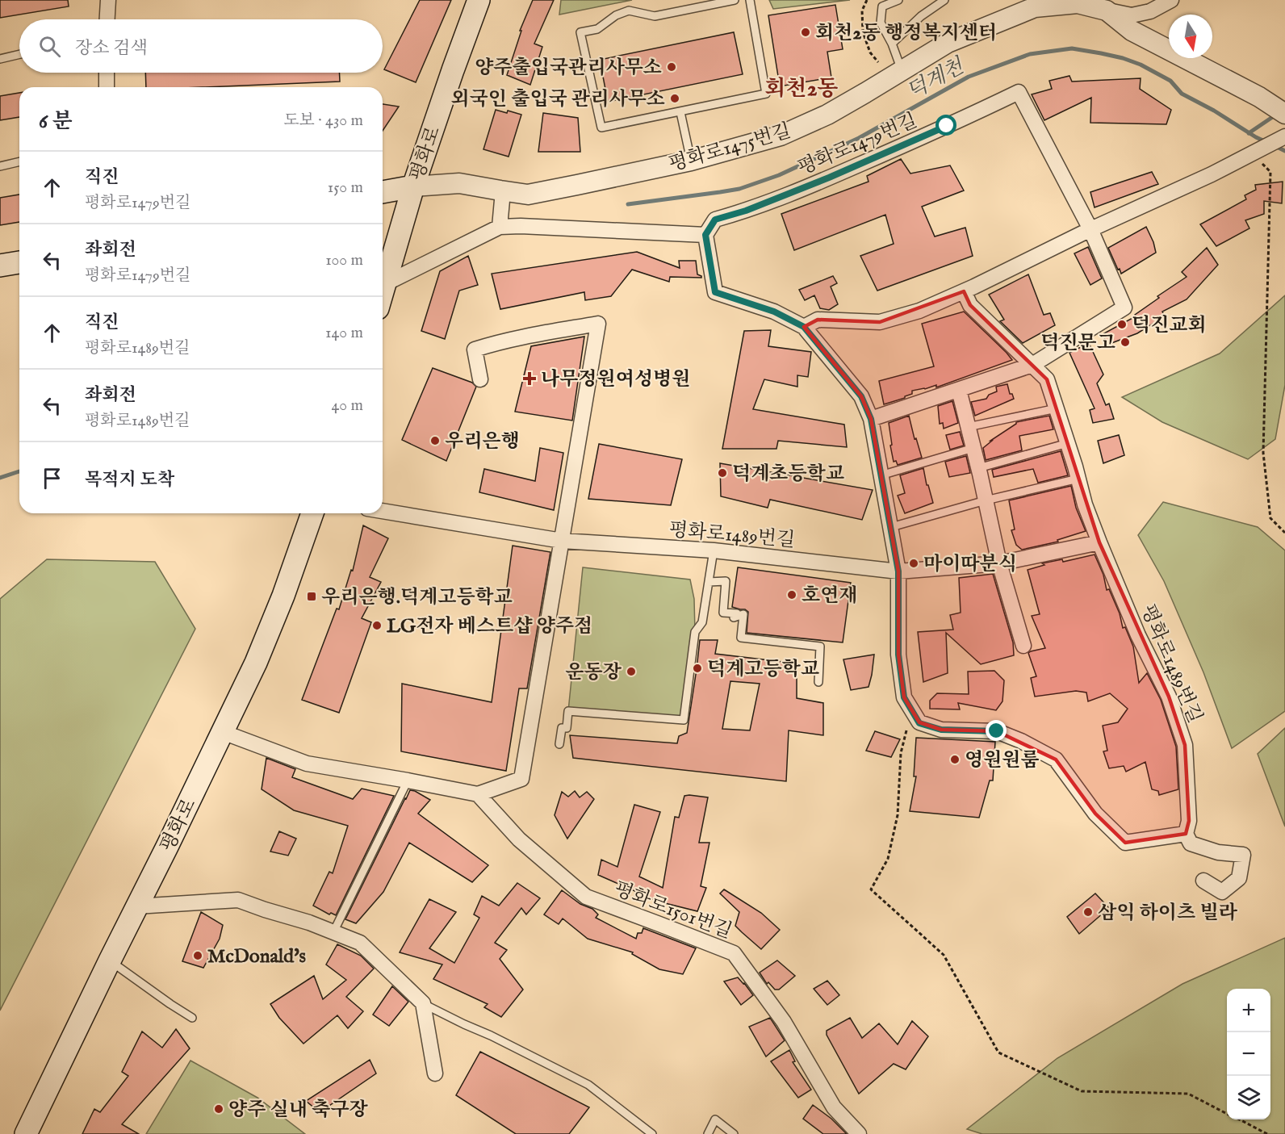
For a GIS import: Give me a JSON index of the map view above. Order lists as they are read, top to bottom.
{
  "streets": {
    "main road": ["평화로"],
    "street": [
      "평화로1479번길",
      "평화로1475번길",
      "평화로1489번길",
      "평화로1501번길"
    ]
  },
  "crossings": [
    ["평화로1475번길", "평화로"]
  ],
  "districts": ["회천2동"],
  "water": ["덕계천"],
  "places": {
    "other": [
      "회천2동 행정복지센터",
      "양주출입국관리사무소",
      "외국인 출입국 관리사무소",
      "덕진교회",
      "덕진문고",
      "우리은행",
      "덕계초등학교",
      "마이따분식",
      "호연재",
      "LG전자 베스트샵 양주점",
      "덕계고등학교",
      "운동장",
      "영원원룸",
      "삼익 하이츠 빌라",
      "McDonald's",
      "양주 실내 축구장"
    ],
    "health": ["나무정원여성병원"],
    "transit": ["우리은행.덕계고등학교"]
  },
  "north": "bottom",
  "page": {
    "search": "장소 검색",
    "heading": ["6 분", "도보 · 430 m"],
    "list": [
      ["직진", "평화로1479번길", "150 m"],
      ["좌회전", "평화로1479번길", "100 m"],
      ["직진", "평화로1489번길", "140 m"],
      ["좌회전", "평화로1489번길", "40 m"],
      "목적지 도착"
    ],
    "map_buttons": ["+", "−"]
  }
}
